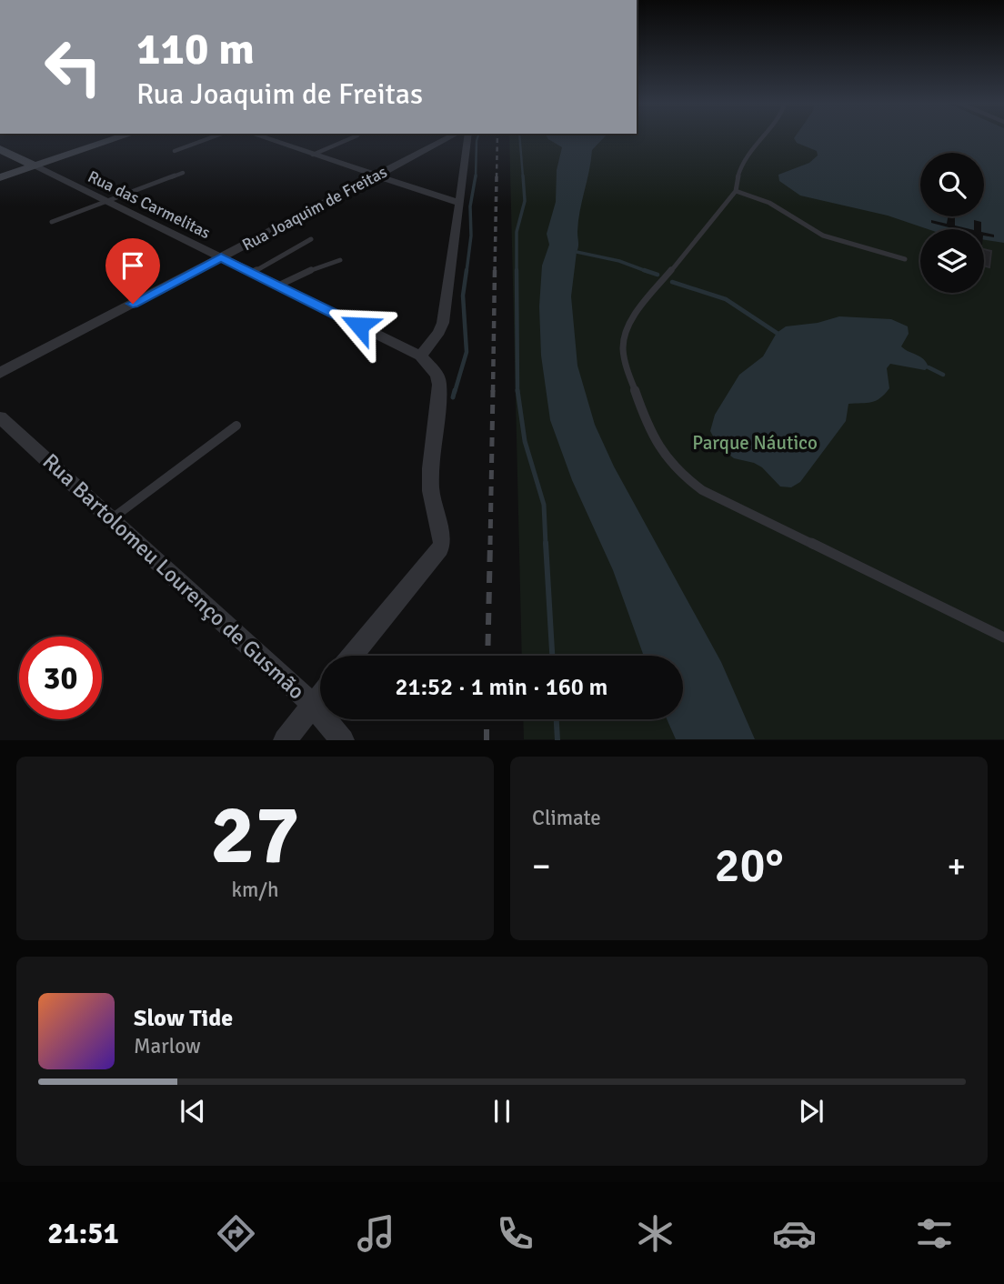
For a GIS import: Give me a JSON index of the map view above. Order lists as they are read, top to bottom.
{
  "streets": {
    "street": ["Rua das Carmelitas", "Rua Joaquim de Freitas", "Rua Bartolomeu Lourenço de Gusmão"]
  },
  "crossings": [
    ["Rua das Carmelitas", "Rua Joaquim de Freitas"]
  ],
  "parks": ["Parque Náutico"],
  "page": {
    "turn": ["110 m", "Rua Joaquim de Freitas"],
    "limit": "30",
    "trip": "21:52 · 1 min · 160 m",
    "tile": [
      ["27", "km/h"],
      "Climate"
    ],
    "heat": ["−", "20°", "+"],
    "song": ["Slow Tide", "Marlow"],
    "tabs": "21:51"
  }
}
